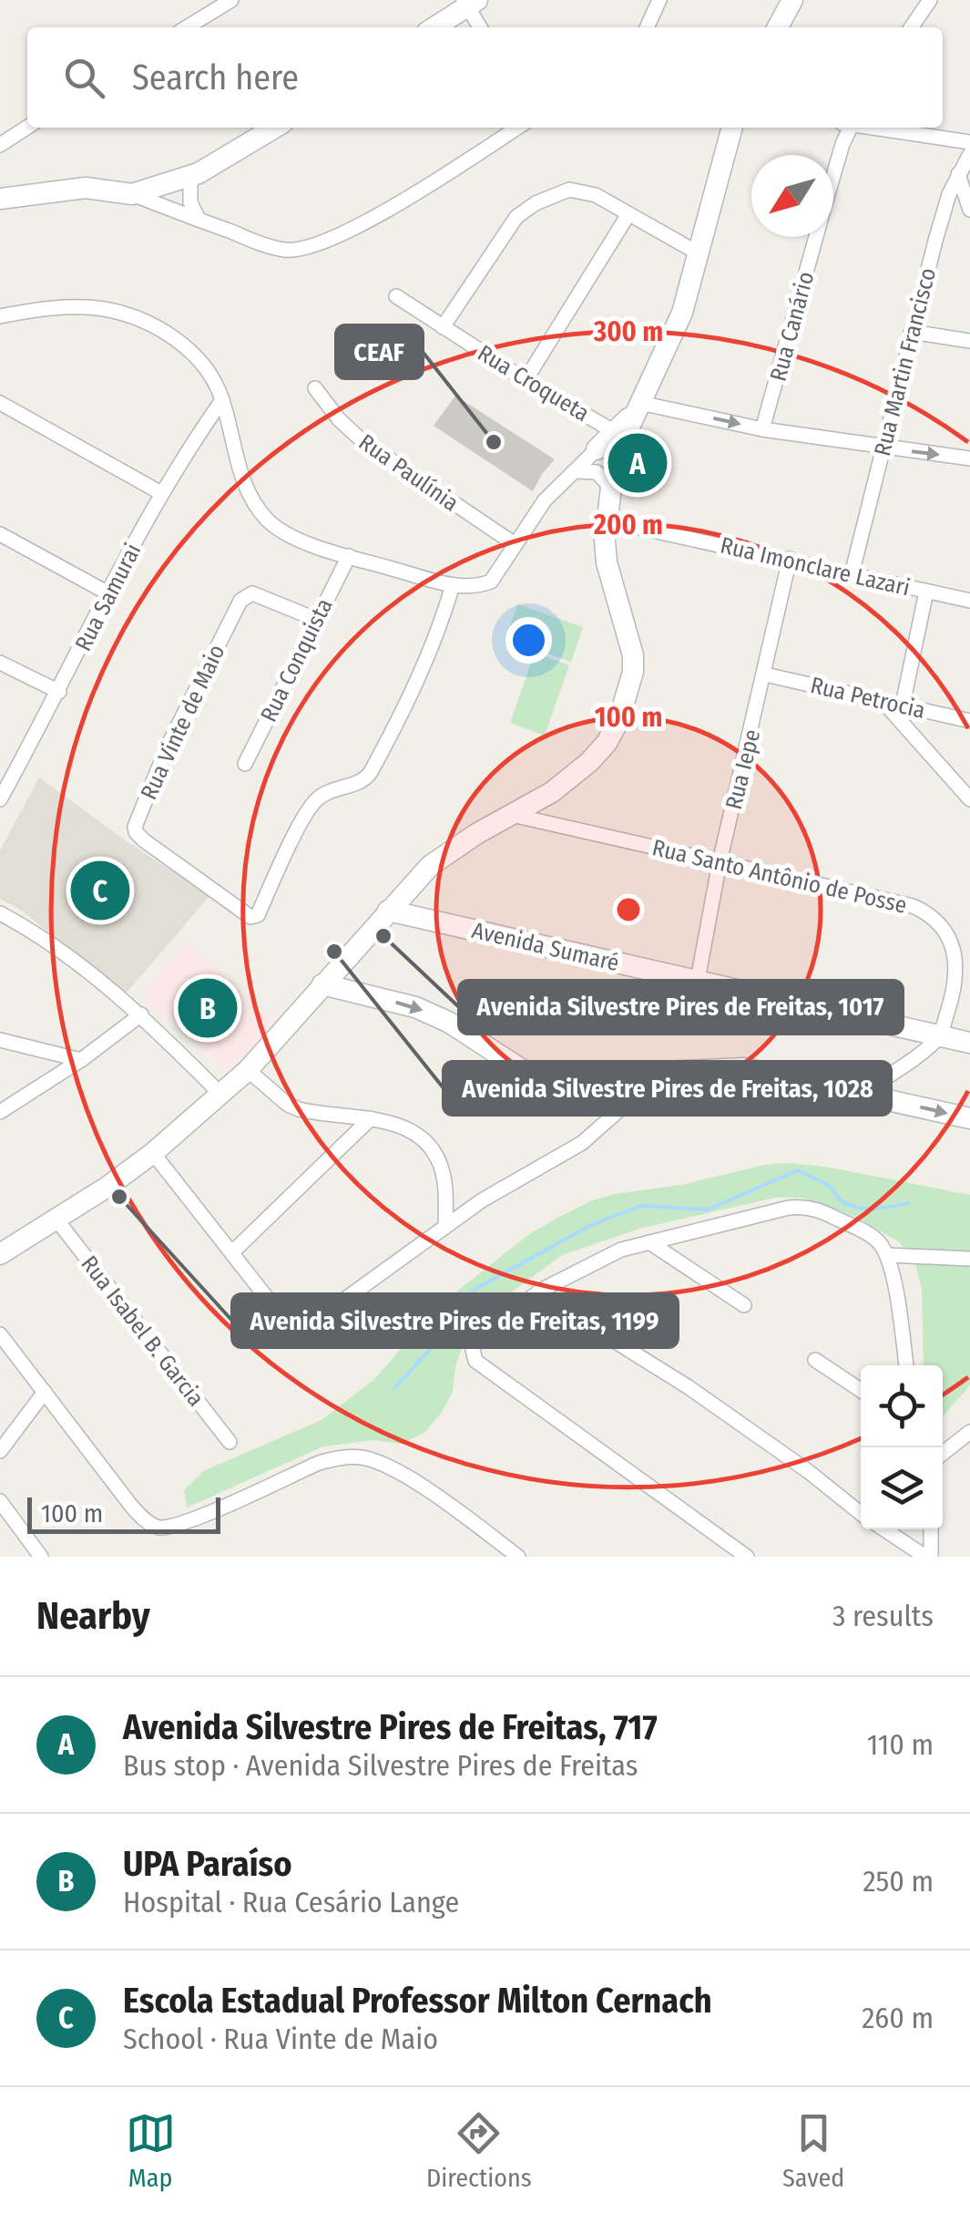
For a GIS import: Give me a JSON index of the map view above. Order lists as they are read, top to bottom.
{
  "streets": {
    "street": [
      "Rua Canário",
      "Rua Martin Francisco",
      "Rua Croqueta",
      "Rua Paulínia",
      "Rua Imonclare Lazari",
      "Rua Samurai",
      "Rua Conquista",
      "Rua Petrocia",
      "Rua Vinte de Maio",
      "Rua Iepe",
      "Rua Santo Antônio de Posse",
      "Avenida Sumaré",
      "Rua Isabel B. Garcia"
    ]
  },
  "crossings": [
    ["Rua Martin Francisco", "Rua Imonclare Lazari"],
    ["Rua Imonclare Lazari", "Rua Iepe"],
    ["Rua Conquista", "Rua Vinte de Maio"],
    ["Rua Petrocia", "Rua Iepe"],
    ["Rua Iepe", "Rua Santo Antônio de Posse"],
    ["Rua Iepe", "Avenida Sumaré"],
    ["Rua Santo Antônio de Posse", "Avenida Sumaré"]
  ],
  "places": [
    "CEAF",
    "Avenida Silvestre Pires de Freitas, 1017",
    "Avenida Silvestre Pires de Freitas, 1028",
    "Avenida Silvestre Pires de Freitas, 1199"
  ],
  "scale_bar": "100 m",
  "north": "bottom left",
  "page": {
    "search": "Search here",
    "pins": ["A", "C", "B"],
    "scale": "100 m",
    "heading": ["Nearby", "3 results"],
    "list": [
      {
        "mark": "A",
        "name": "Avenida Silvestre Pires de Freitas, 717",
        "note": "Bus stop · Avenida Silvestre Pires de Freitas",
        "value": "110 m"
      },
      {
        "mark": "B",
        "name": "UPA Paraíso",
        "note": "Hospital · Rua Cesário Lange",
        "value": "250 m"
      },
      {
        "mark": "C",
        "name": "Escola Estadual Professor Milton Cernach",
        "note": "School · Rua Vinte de Maio",
        "value": "260 m"
      }
    ],
    "nav": ["Map", "Directions", "Saved"]
  },
  "rings": ["300 m", "200 m", "100 m"]
}
